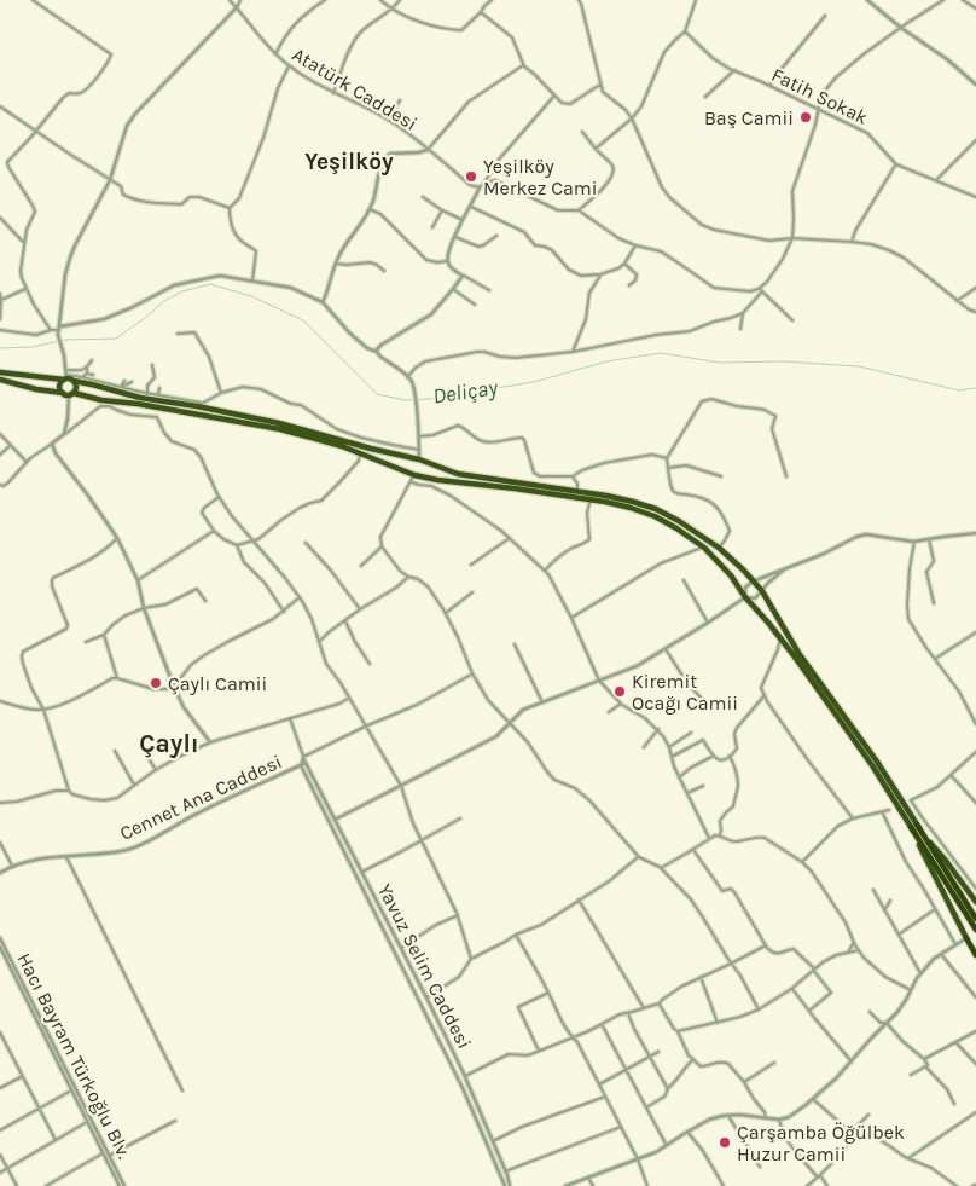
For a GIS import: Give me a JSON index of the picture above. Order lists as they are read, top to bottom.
{
  "streets": {
    "street": [
      "Atatürk Caddesi",
      "Fatih Sokak",
      "Cennet Ana Caddesi",
      "Yavuz Selim Caddesi",
      "Hacı Bayram Türkoğlu Blv."
    ]
  },
  "crossings": [
    ["Cennet Ana Caddesi", "Yavuz Selim Caddesi"]
  ],
  "districts": ["Yeşilköy", "Çaylı"],
  "water": ["Deliçay"],
  "places": [
    "Baş Camii",
    "Yeşilköy Merkez Cami",
    "Çaylı Camii",
    "Kiremit Ocağı Camii",
    "Çarşamba Öğülbek Huzur Camii"
  ]
}
